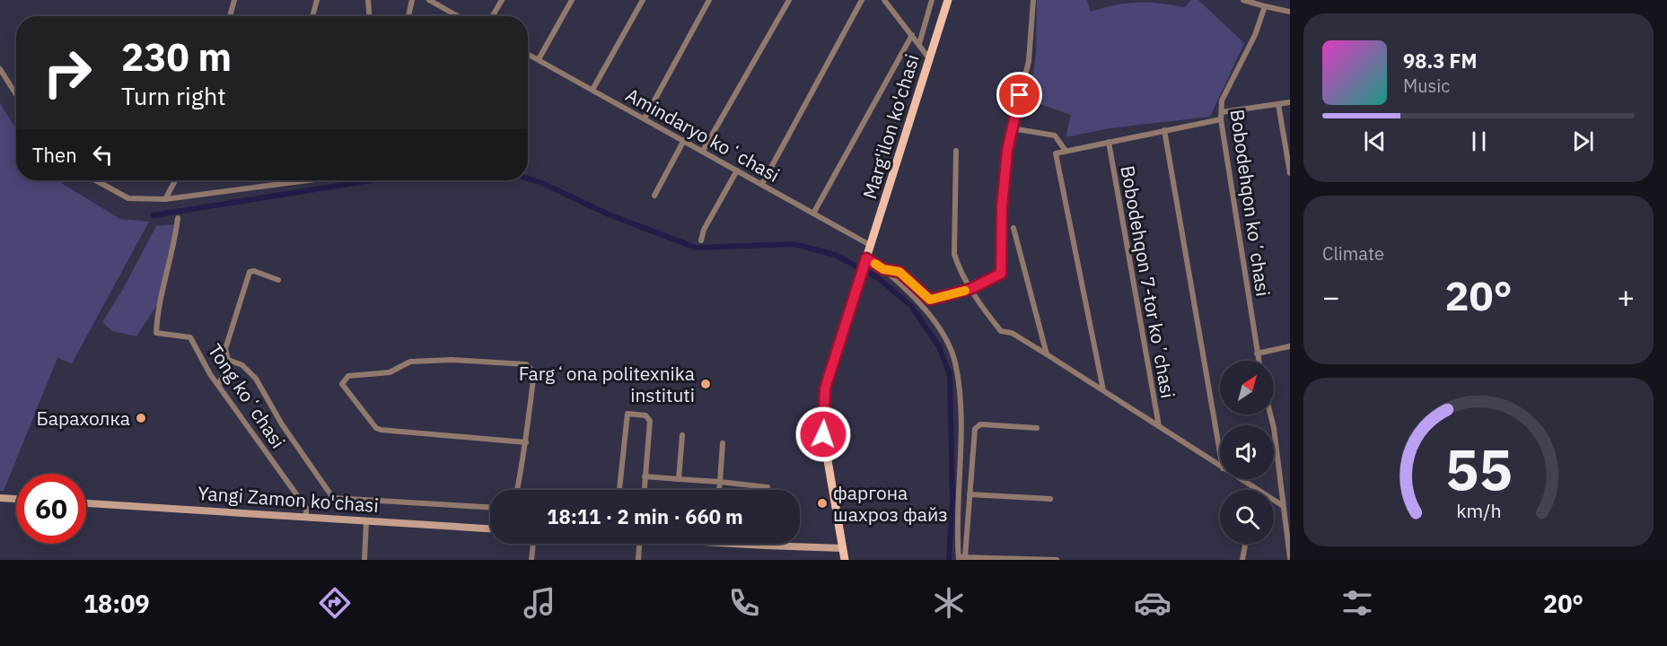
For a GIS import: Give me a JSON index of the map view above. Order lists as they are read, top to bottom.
{
  "streets": {
    "main road": ["Marg'ilon ko'chasi"],
    "street": [
      "Amindaryo koʻchasi",
      "Bobodehqon koʼchasi",
      "Bobodehqon 7-tor koʼchasi",
      "Tong koʻchasi",
      "Yangi Zamon ko'chasi"
    ]
  },
  "crossings": [
    ["Marg'ilon ko'chasi", "Amindaryo koʻchasi"],
    ["Tong koʻchasi", "Yangi Zamon ko'chasi"]
  ],
  "places": ["Fargʻona politexnika instituti", "Барахолка", "фаргона шахроз файз"],
  "north": "top right",
  "page": {
    "turn": ["230 m", "Turn right"],
    "song": ["98.3 FM", "Music"],
    "then": "Then",
    "tile": "Climate",
    "heat": ["−", "20°", "+"],
    "limit": "60",
    "trip": "18:11 · 2 min · 660 m",
    "tabs": ["18:09", "20°"],
    "gauge": ["55", "km/h"]
  }
}
